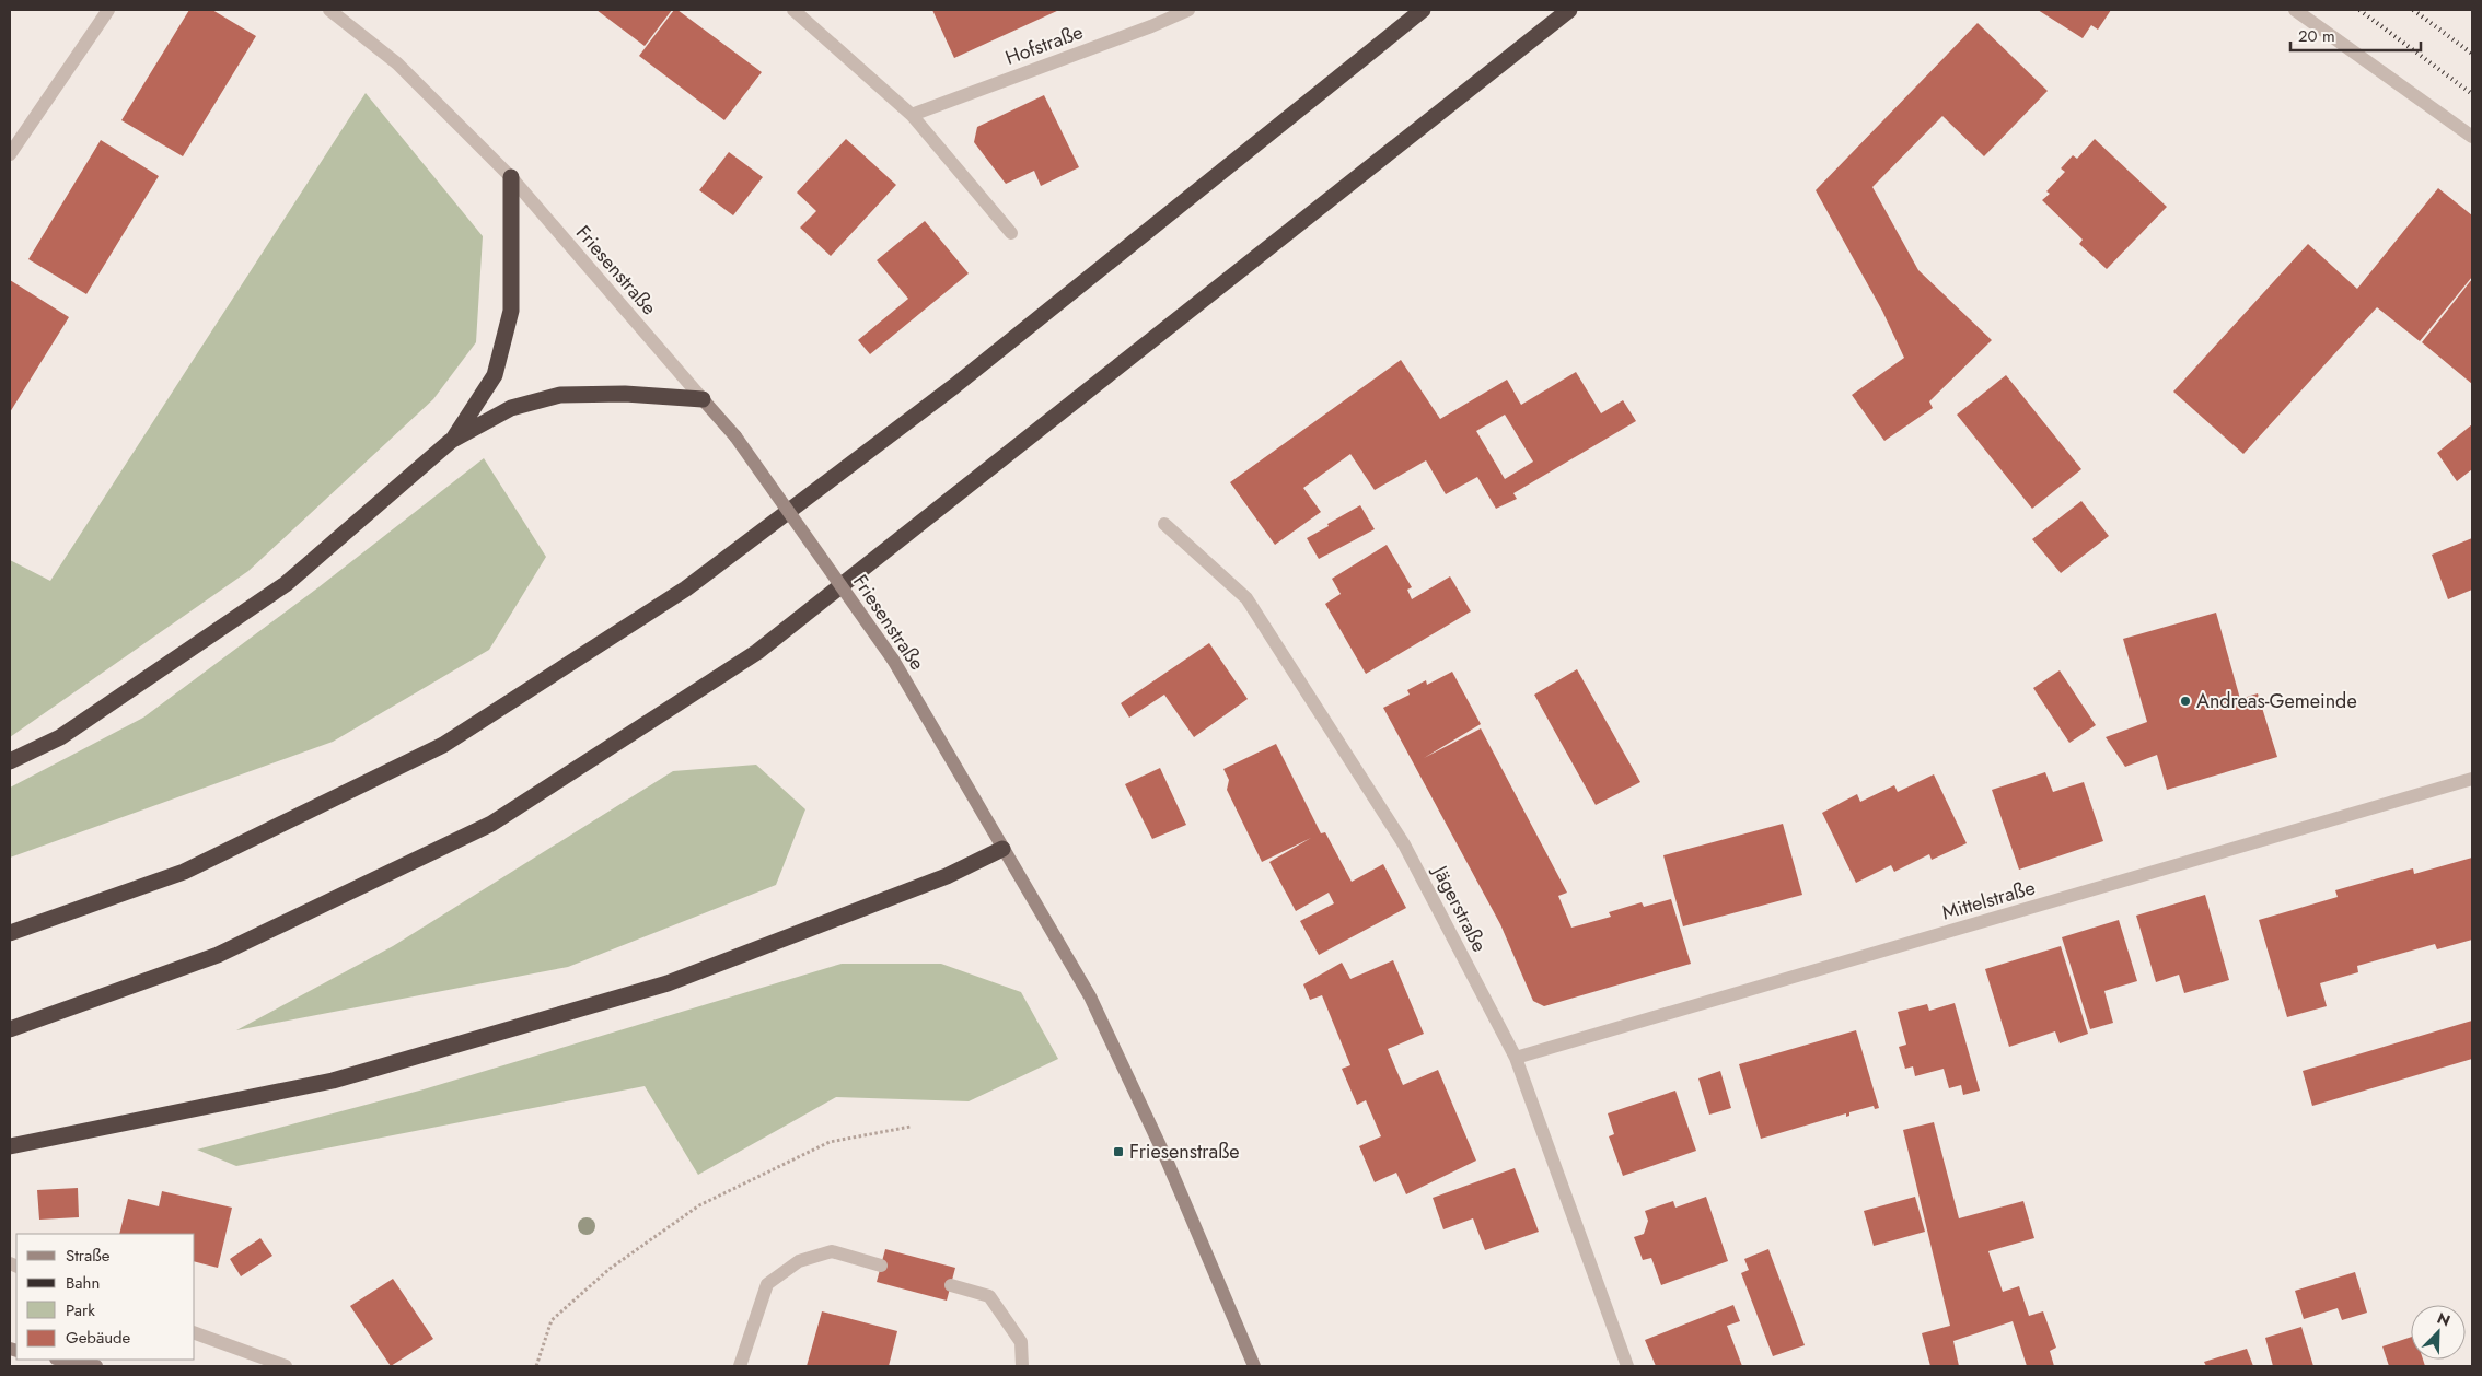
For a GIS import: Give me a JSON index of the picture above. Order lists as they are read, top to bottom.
{
  "streets": {
    "main road": ["Friesenstraße"],
    "street": ["Hofstraße", "Mittelstraße", "Jägerstraße"]
  },
  "crossings": [
    ["Mittelstraße", "Jägerstraße"]
  ],
  "places": {
    "other": ["Andreas-Gemeinde"],
    "transit": ["Friesenstraße"]
  },
  "legend": [
    "Straße",
    "Bahn",
    "Park",
    "Gebäude"
  ],
  "scale_bar": "20 m",
  "north": "top right"
}
